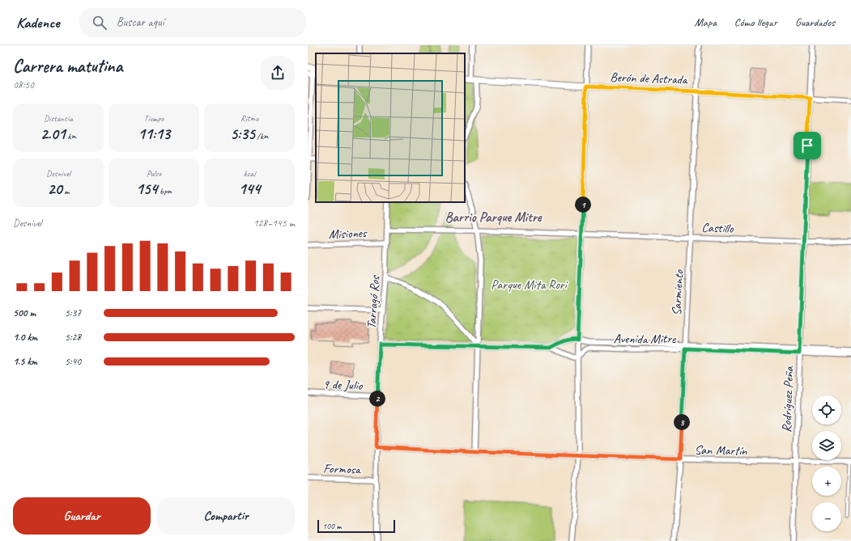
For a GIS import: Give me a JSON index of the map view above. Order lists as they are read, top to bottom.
{
  "streets": {
    "street": [
      "Berón de Astrada",
      "Castillo",
      "Misiones",
      "Sarmiento",
      "Tarragó Ros",
      "Avenida Mitre",
      "9 de Julio",
      "Rodríguez Peña",
      "San Martín",
      "Formosa"
    ]
  },
  "crossings": [
    ["Berón de Astrada", "Sarmiento"],
    ["Berón de Astrada", "Rodríguez Peña"],
    ["Castillo", "Sarmiento"],
    ["Castillo", "Tarragó Ros"],
    ["Castillo", "Rodríguez Peña"],
    ["Misiones", "Tarragó Ros"],
    ["Sarmiento", "Avenida Mitre"],
    ["Sarmiento", "San Martín"],
    ["Tarragó Ros", "9 de Julio"],
    ["Tarragó Ros", "San Martín"],
    ["Tarragó Ros", "Formosa"],
    ["Avenida Mitre", "Rodríguez Peña"],
    ["Rodríguez Peña", "San Martín"]
  ],
  "districts": ["Barrio Parque Mitre"],
  "parks": ["Parque Mita Rori"],
  "scale_bar": "100 m",
  "page": {
    "header": "Kadence",
    "search": "Buscar aquí",
    "nav": ["Mapa", "Cómo llegar", "Guardados"],
    "heading": ["Carrera matutina", "08:50"],
    "stats": [
      ["Distancia", "2.01 km"],
      ["Tiempo", "11:13"],
      ["Ritmo", "5:35 /km"],
      ["Desnivel", "20 m"],
      ["Pulso", "154 bpm"],
      ["kcal", "144"]
    ],
    "pins": ["1", "2", "3"],
    "chart": ["Desnivel", "128–145 m"],
    "list": [
      {
        "name": "500 m",
        "note": "5:37"
      },
      {
        "name": "1.0 km",
        "note": "5:28"
      },
      {
        "name": "1.5 km",
        "note": "5:40"
      }
    ],
    "map_buttons": ["+", "−"],
    "buttons": ["Guardar", "Compartir"],
    "scale": "100 m"
  }
}
